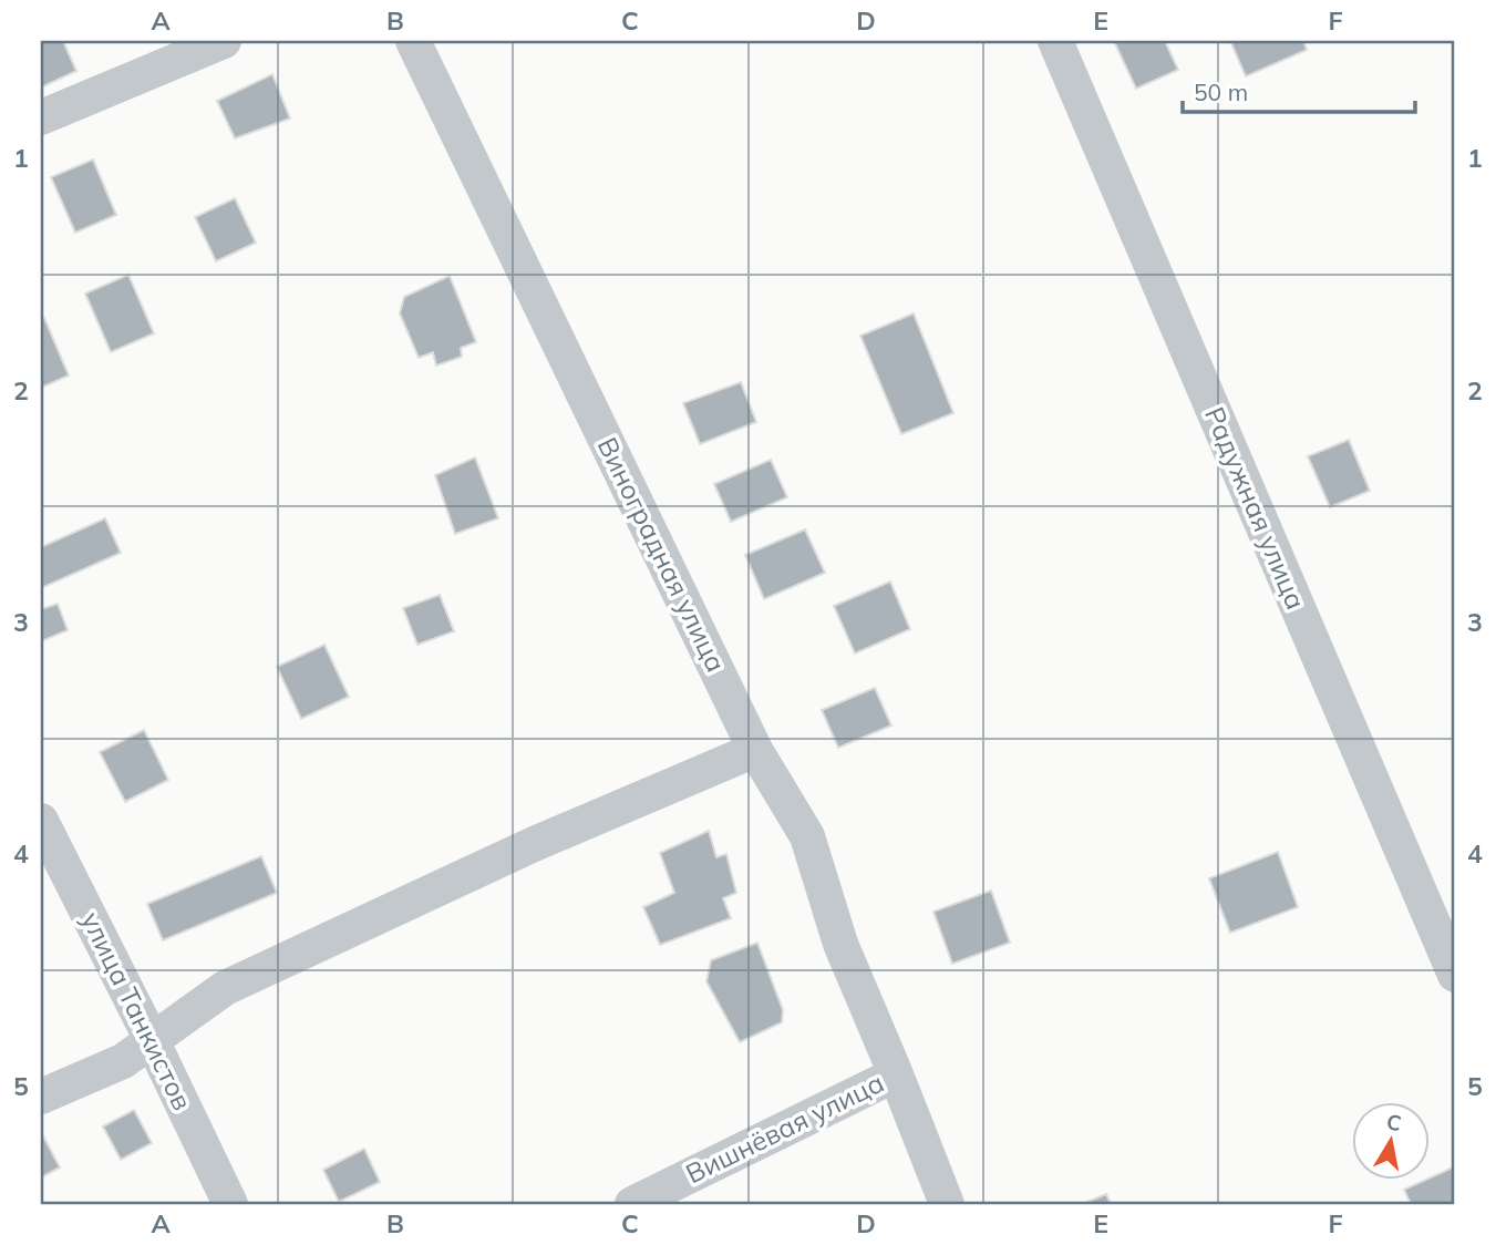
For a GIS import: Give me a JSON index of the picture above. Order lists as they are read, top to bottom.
{
  "streets": {
    "street": [
      "Радужная улица",
      "Виноградная улица",
      "улица Танкистов",
      "Вишнёвая улица"
    ]
  },
  "crossings": [
    ["Виноградная улица", "Вишнёвая улица"]
  ],
  "scale_bar": "50 m",
  "north": "top",
  "grid": {
    "columns": [
      "A",
      "B",
      "C",
      "D",
      "E",
      "F"
    ],
    "rows": [
      "1",
      "2",
      "3",
      "4",
      "5"
    ]
  }
}
